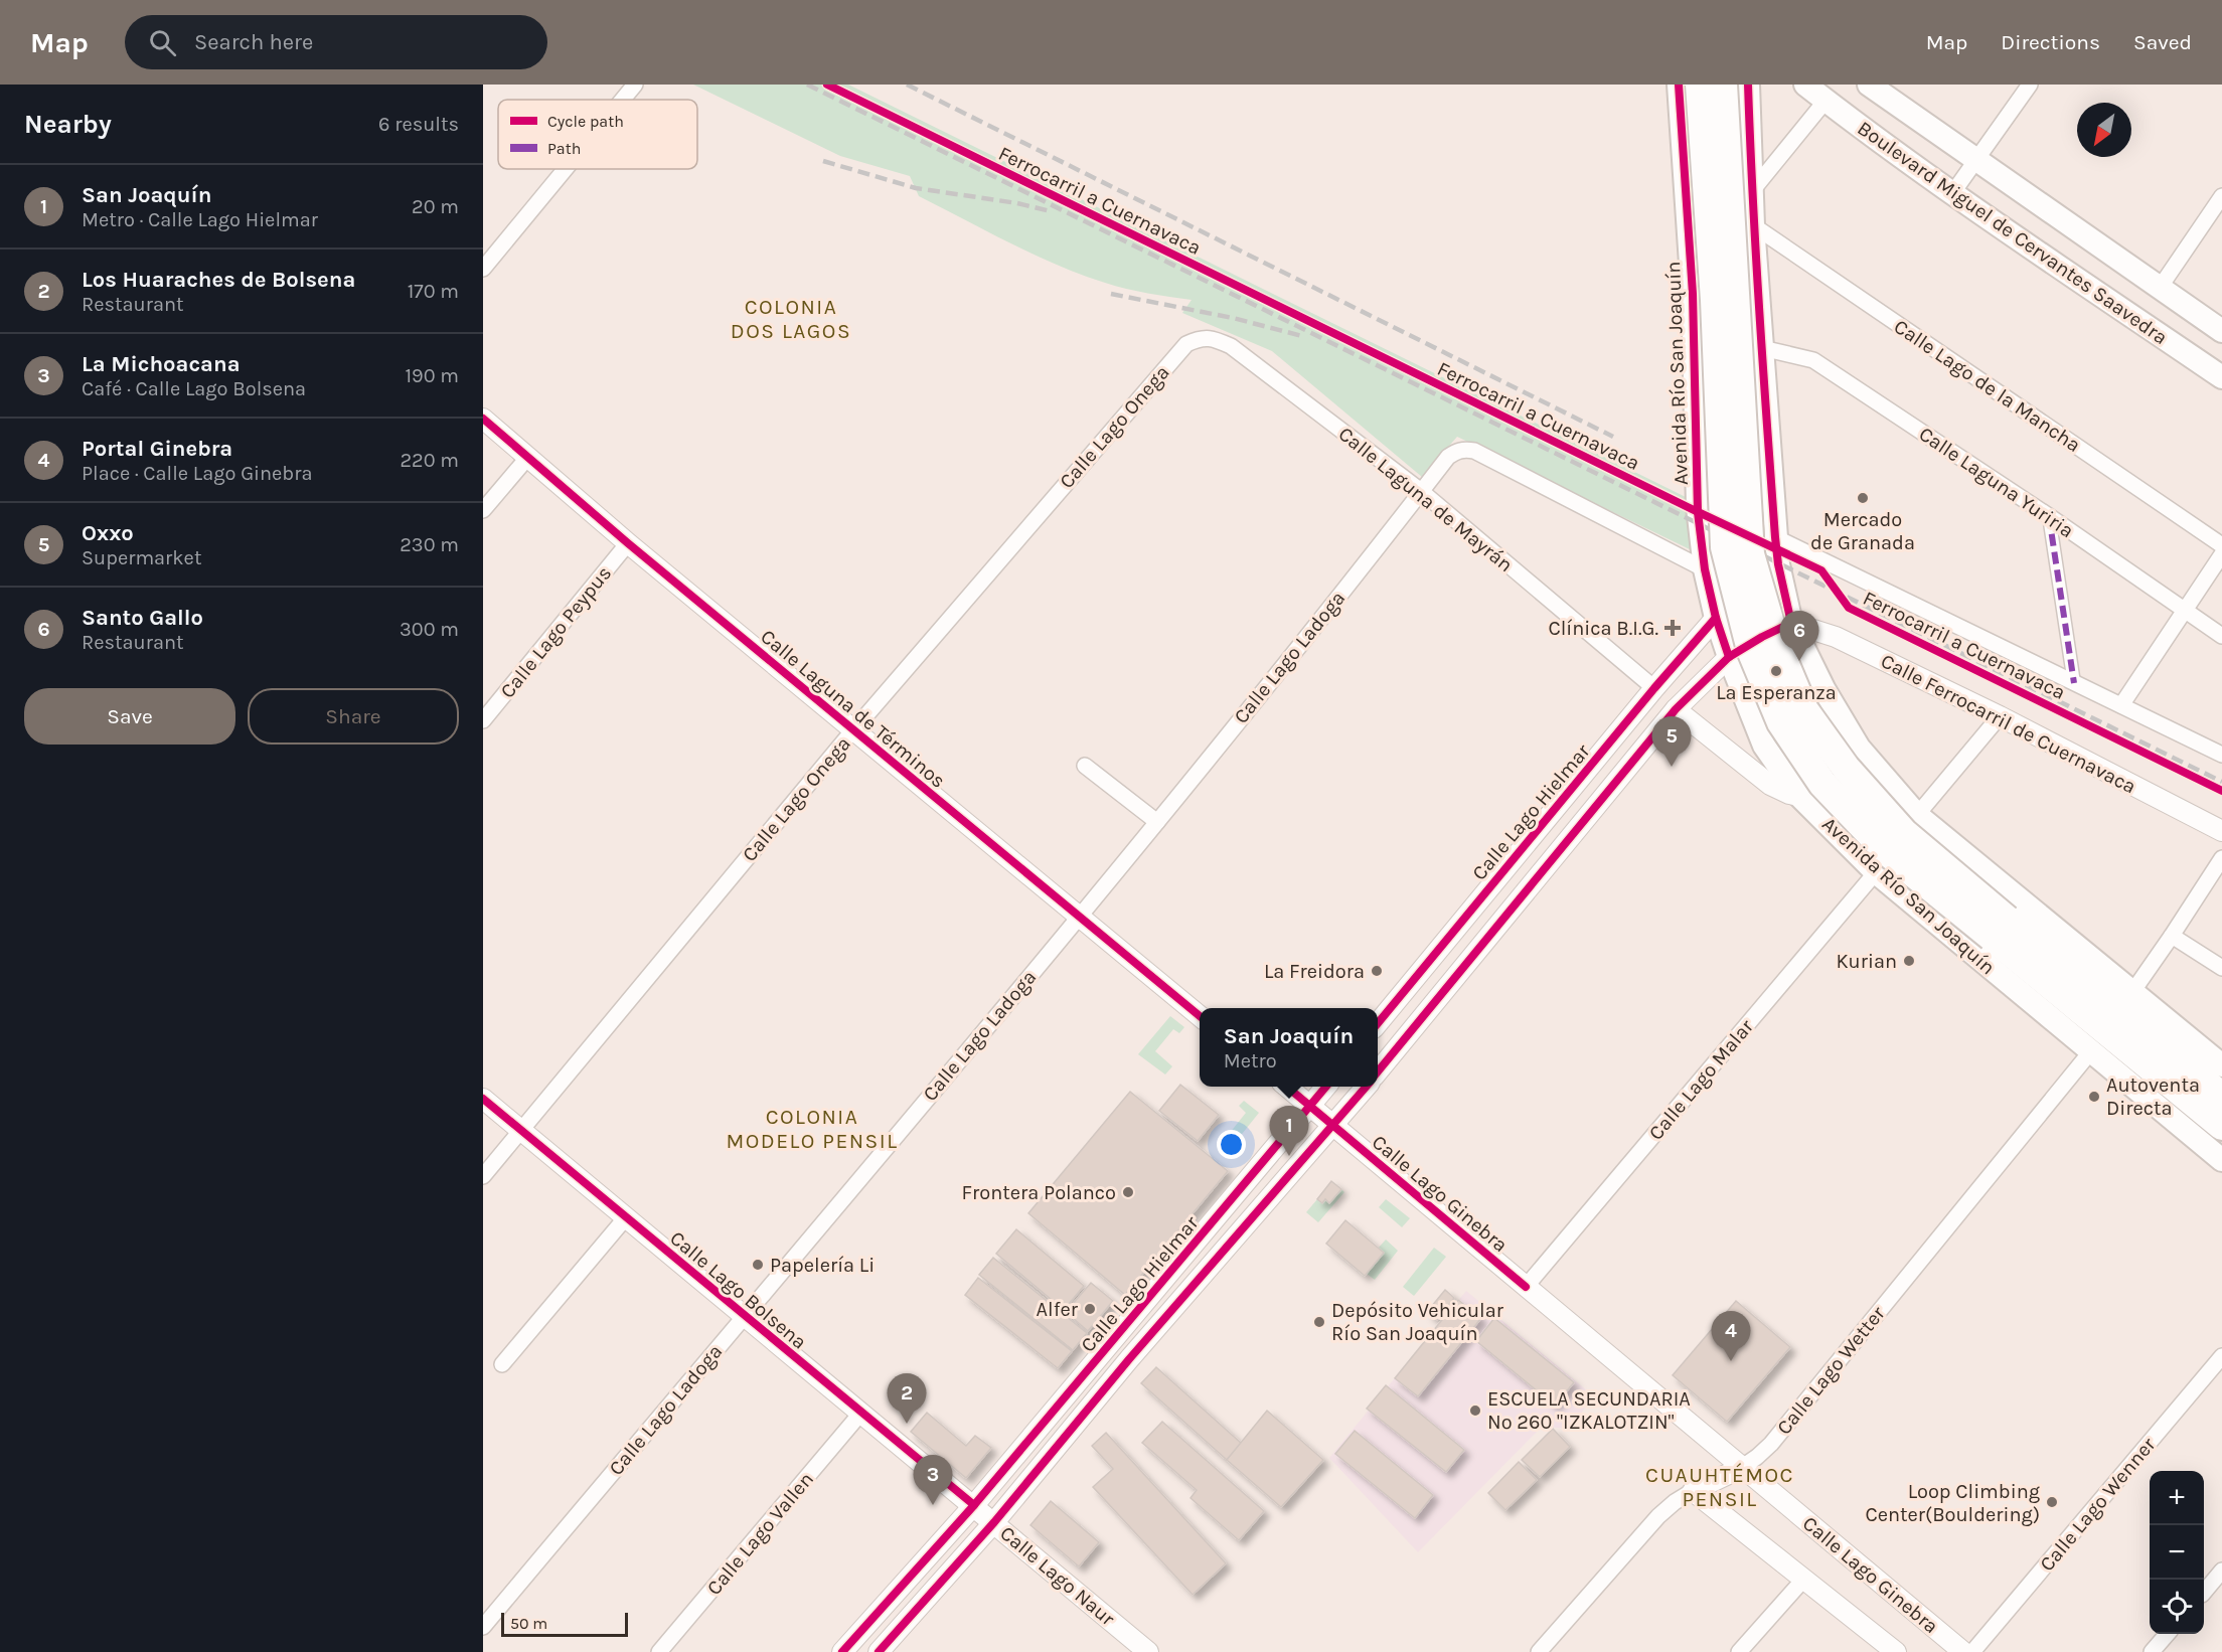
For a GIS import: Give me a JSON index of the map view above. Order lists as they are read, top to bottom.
{
  "streets": {
    "highway": ["Avenida Río San Joaquín"],
    "main road": ["Boulevard Miguel de Cervantes Saavedra"],
    "street": [
      "Calle Lago de la Mancha",
      "Calle Lago Onega",
      "Calle Laguna Yuriria",
      "Calle Laguna de Mayrán",
      "Calle Lago Peypus",
      "Calle Lago Ladoga",
      "Calle Laguna de Términos",
      "Calle Ferrocarril de Cuernavaca",
      "Calle Lago Hielmar",
      "Calle Lago Malar",
      "Calle Lago Ginebra",
      "Calle Lago Bolsena",
      "Calle Lago Wetter",
      "Calle Lago Wenner",
      "Calle Lago Vallen",
      "Calle Lago Naur"
    ],
    "cycle path": ["Ferrocarril a Cuernavaca"]
  },
  "crossings": [
    ["Avenida Río San Joaquín", "Calle Lago Hielmar"],
    ["Avenida Río San Joaquín", "Calle Lago Malar"],
    ["Avenida Río San Joaquín", "Calle Lago Wetter"],
    ["Calle Lago Onega", "Calle Laguna de Mayrán"],
    ["Calle Lago Onega", "Calle Laguna de Términos"],
    ["Calle Lago Onega", "Calle Lago Bolsena"],
    ["Calle Laguna de Mayrán", "Calle Lago Ladoga"],
    ["Calle Laguna de Mayrán", "Calle Lago Hielmar"],
    ["Calle Lago Peypus", "Calle Laguna de Términos"],
    ["Calle Lago Ladoga", "Calle Laguna de Términos"],
    ["Calle Lago Ladoga", "Calle Lago Bolsena"],
    ["Calle Lago Hielmar", "Calle Lago Ginebra"],
    ["Calle Lago Hielmar", "Calle Lago Bolsena"],
    ["Calle Lago Hielmar", "Calle Lago Naur"],
    ["Calle Lago Malar", "Calle Lago Ginebra"],
    ["Calle Lago Ginebra", "Calle Lago Wetter"],
    ["Calle Lago Bolsena", "Calle Lago Vallen"],
    ["Calle Lago Bolsena", "Calle Lago Naur"]
  ],
  "districts": ["COLONIA DOS LAGOS", "COLONIA MODELO PENSIL", "CUAUHTÉMOC PENSIL"],
  "places": {
    "other": [
      "Mercado de Granada",
      "La Esperanza",
      "Kurian",
      "La Freidora",
      "Autoventa Directa",
      "Frontera Polanco",
      "Papelería Li",
      "Alfer",
      "Depósito Vehicular Río San Joaquín",
      "ESCUELA SECUNDARIA Nº 260 \"IZKALOTZIN\"",
      "Loop Climbing Center(Bouldering)"
    ],
    "health": ["Clínica B.I.G."]
  },
  "legend": ["Cycle path", "Path"],
  "scale_bar": "50 m",
  "north": "bottom left",
  "page": {
    "header": "Map",
    "search": "Search here",
    "nav": ["Map", "Directions", "Saved"],
    "heading": ["Nearby", "6 results"],
    "list": [
      {
        "mark": "1",
        "name": "San Joaquín",
        "note": "Metro · Calle Lago Hielmar",
        "value": "20 m"
      },
      {
        "mark": "2",
        "name": "Los Huaraches de Bolsena",
        "note": "Restaurant",
        "value": "170 m"
      },
      {
        "mark": "3",
        "name": "La Michoacana",
        "note": "Café · Calle Lago Bolsena",
        "value": "190 m"
      },
      {
        "mark": "4",
        "name": "Portal Ginebra",
        "note": "Place · Calle Lago Ginebra",
        "value": "220 m"
      },
      {
        "mark": "5",
        "name": "Oxxo",
        "note": "Supermarket",
        "value": "230 m"
      },
      {
        "mark": "6",
        "name": "Santo Gallo",
        "note": "Restaurant",
        "value": "300 m"
      }
    ],
    "pins": [
      "6",
      "5",
      "1",
      "4",
      "2",
      "3"
    ],
    "buttons": ["Save", "Share"],
    "popup": ["San Joaquín", "Metro"],
    "map_buttons": ["+", "−"],
    "scale": "50 m"
  }
}
